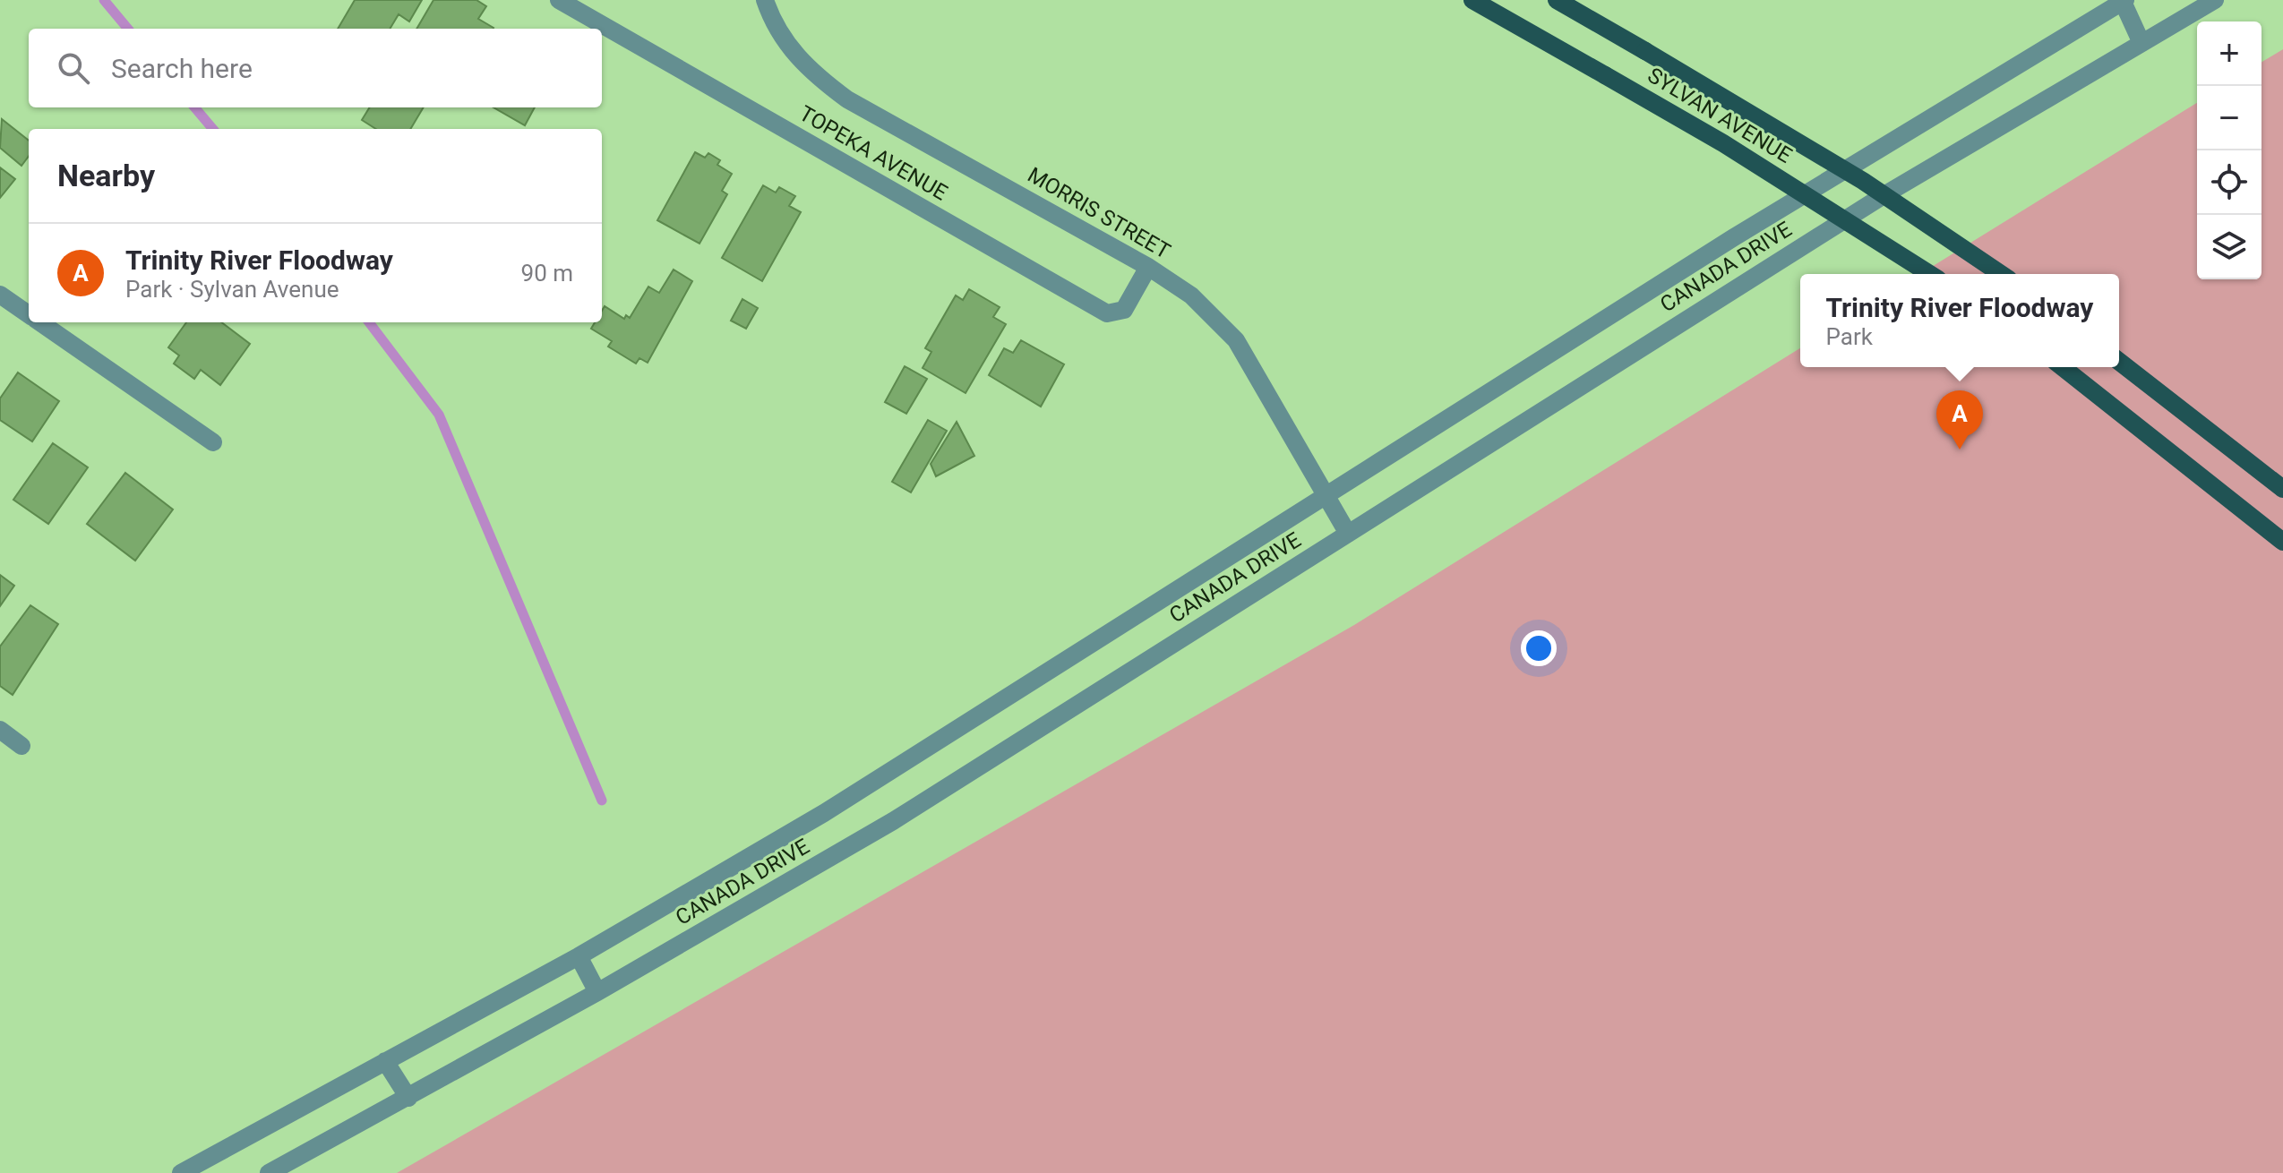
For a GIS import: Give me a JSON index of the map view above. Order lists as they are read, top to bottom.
{
  "streets": {
    "main road": ["SYLVAN AVENUE"],
    "street": ["TOPEKA AVENUE", "MORRIS STREET", "CANADA DRIVE"]
  },
  "crossings": [
    ["TOPEKA AVENUE", "MORRIS STREET"],
    ["MORRIS STREET", "CANADA DRIVE"]
  ],
  "page": {
    "map_buttons": ["+", "−"],
    "search": "Search here",
    "heading": "Nearby",
    "list": [
      {
        "mark": "A",
        "name": "Trinity River Floodway",
        "note": "Park · Sylvan Avenue",
        "value": "90 m"
      }
    ],
    "popup": ["Trinity River Floodway", "Park"],
    "pins": "A"
  }
}
